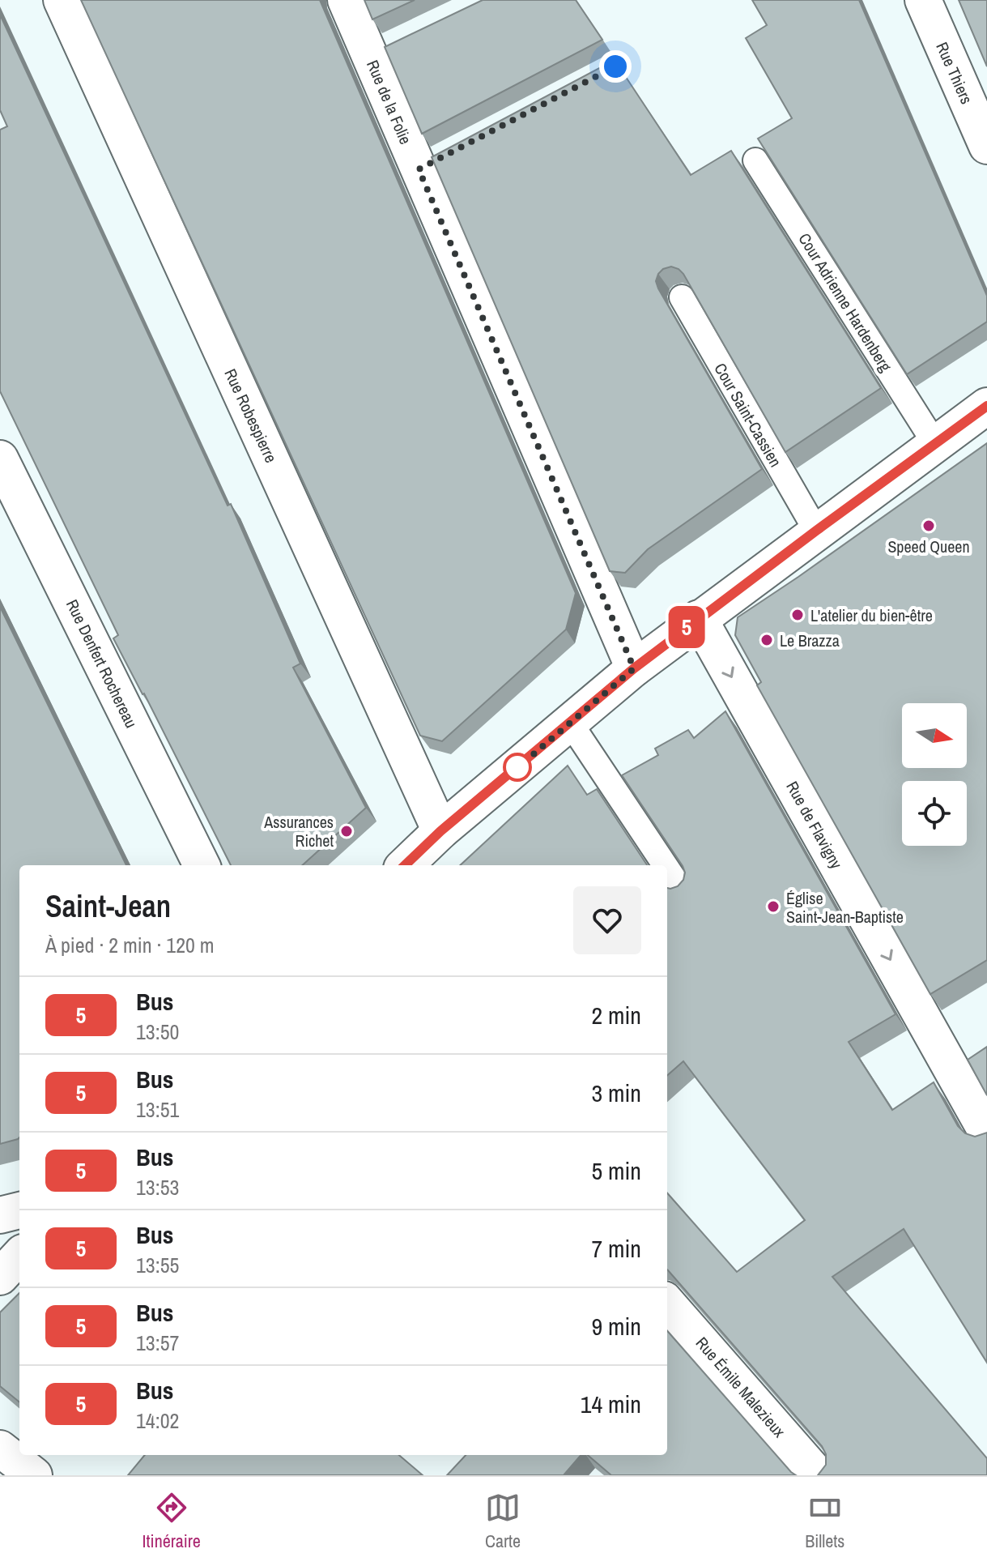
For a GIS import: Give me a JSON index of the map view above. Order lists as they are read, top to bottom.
{
  "streets": {
    "street": [
      "Rue Thiers",
      "Rue de la Folie",
      "Rue Robespierre",
      "Rue Denfert Rochereau",
      "Rue de Flavigny",
      "Rue Émile Malezieux"
    ],
    "lane": ["Cour Adrienne Hardenberg", "Cour Saint-Cassien"]
  },
  "one_way": ["Rue de Flavigny"],
  "places": [
    "Speed Queen",
    "L'atelier du bien-être",
    "Le Brazza",
    "Assurances Richet",
    "Église Saint-Jean-Baptiste"
  ],
  "lines": ["bus line 5"],
  "north": "right",
  "page": {
    "on_map": "5",
    "heading": ["Saint-Jean", "À pied · 2 min · 120 m"],
    "list": [
      {
        "mark": "5",
        "name": "Bus",
        "note": "13:50",
        "value": "2 min"
      },
      {
        "mark": "5",
        "name": "Bus",
        "note": "13:51",
        "value": "3 min"
      },
      {
        "mark": "5",
        "name": "Bus",
        "note": "13:53",
        "value": "5 min"
      },
      {
        "mark": "5",
        "name": "Bus",
        "note": "13:55",
        "value": "7 min"
      },
      {
        "mark": "5",
        "name": "Bus",
        "note": "13:57",
        "value": "9 min"
      },
      {
        "mark": "5",
        "name": "Bus",
        "note": "14:02",
        "value": "14 min"
      }
    ],
    "tabs": ["Itinéraire", "Carte", "Billets"]
  }
}
